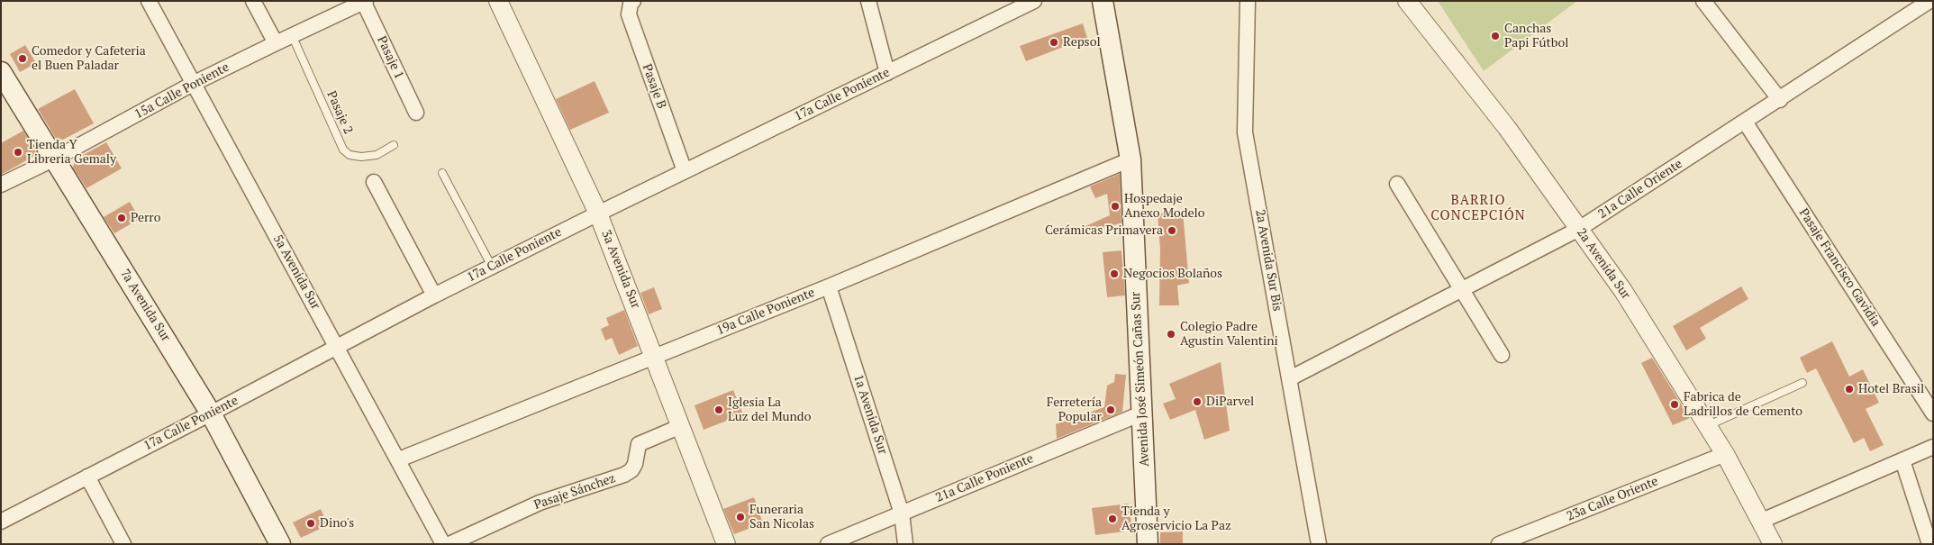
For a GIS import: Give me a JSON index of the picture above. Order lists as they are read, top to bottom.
{
  "streets": {
    "main road": ["7a Avenida Sur", "Avenida José Simeón Cañas Sur"],
    "street": [
      "Pasaje 1",
      "Pasaje B",
      "15a Calle Poniente",
      "17a Calle Poniente",
      "21a Calle Oriente",
      "2a Avenida Sur Bis",
      "2a Avenida Sur",
      "Pasaje Francisco Gavidia",
      "3a Avenida Sur",
      "5a Avenida Sur",
      "19a Calle Poniente",
      "1a Avenida Sur",
      "21a Calle Poniente",
      "Pasaje Sánchez",
      "23a Calle Oriente"
    ],
    "lane": ["Pasaje 2"]
  },
  "crossings": [
    ["Pasaje 1", "15a Calle Poniente"],
    ["Pasaje B", "17a Calle Poniente"],
    ["15a Calle Poniente", "Pasaje 2"],
    ["15a Calle Poniente", "5a Avenida Sur"],
    ["15a Calle Poniente", "7a Avenida Sur"],
    ["17a Calle Poniente", "3a Avenida Sur"],
    ["17a Calle Poniente", "5a Avenida Sur"],
    ["17a Calle Poniente", "7a Avenida Sur"],
    ["21a Calle Oriente", "2a Avenida Sur Bis"],
    ["21a Calle Oriente", "2a Avenida Sur"],
    ["21a Calle Oriente", "Pasaje Francisco Gavidia"],
    ["2a Avenida Sur", "23a Calle Oriente"],
    ["3a Avenida Sur", "19a Calle Poniente"],
    ["3a Avenida Sur", "Pasaje Sánchez"],
    ["5a Avenida Sur", "19a Calle Poniente"],
    ["19a Calle Poniente", "Avenida José Simeón Cañas Sur"],
    ["19a Calle Poniente", "1a Avenida Sur"],
    ["Avenida José Simeón Cañas Sur", "21a Calle Poniente"],
    ["1a Avenida Sur", "21a Calle Poniente"]
  ],
  "districts": ["BARRIO CONCEPCIÓN"],
  "places": [
    "Canchas Papi Fútbol",
    "Repsol",
    "Comedor y Cafeteria el Buen Paladar",
    "Tienda Y Libreria Gemaly",
    "Hospedaje Anexo Modelo",
    "Perro",
    "Cerámicas Primavera",
    "Negocios Bolaños",
    "Colegio Padre Agustin Valentini",
    "Hotel Brasil",
    "DiParvel",
    "Fabrica de Ladrillos de Cemento",
    "Iglesia La Luz del Mundo",
    "Ferretería Popular",
    "Funeraria San Nicolas",
    "Tienda y Agroservicio La Paz",
    "Dino's"
  ]
}
